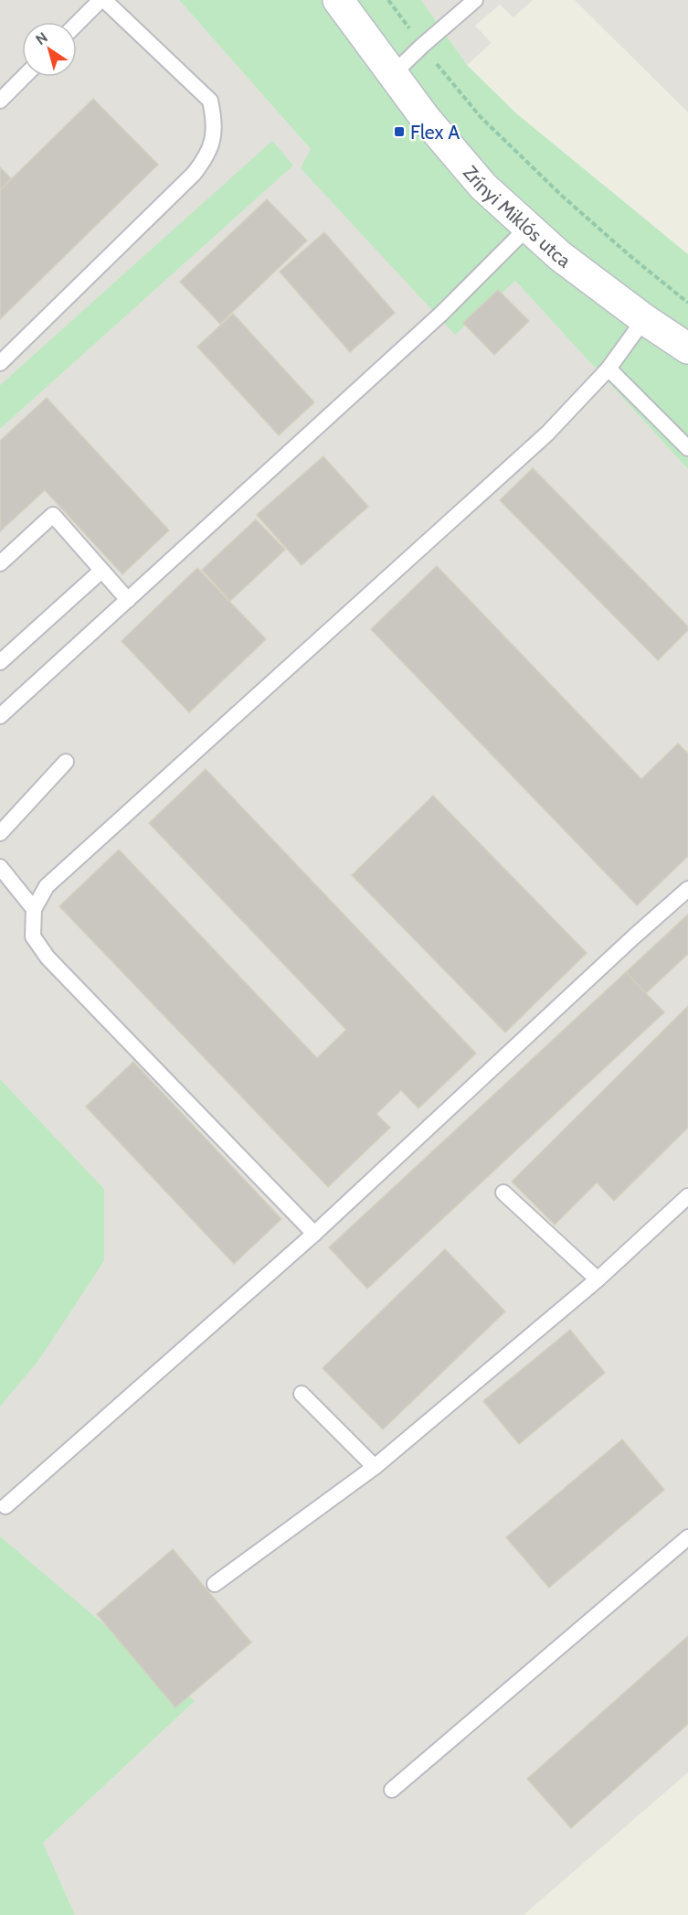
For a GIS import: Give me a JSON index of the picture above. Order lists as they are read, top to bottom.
{
  "streets": {
    "main road": ["Zrínyi Miklós utca"]
  },
  "places": {
    "transit": ["Flex A"]
  },
  "north": "top left"
}
